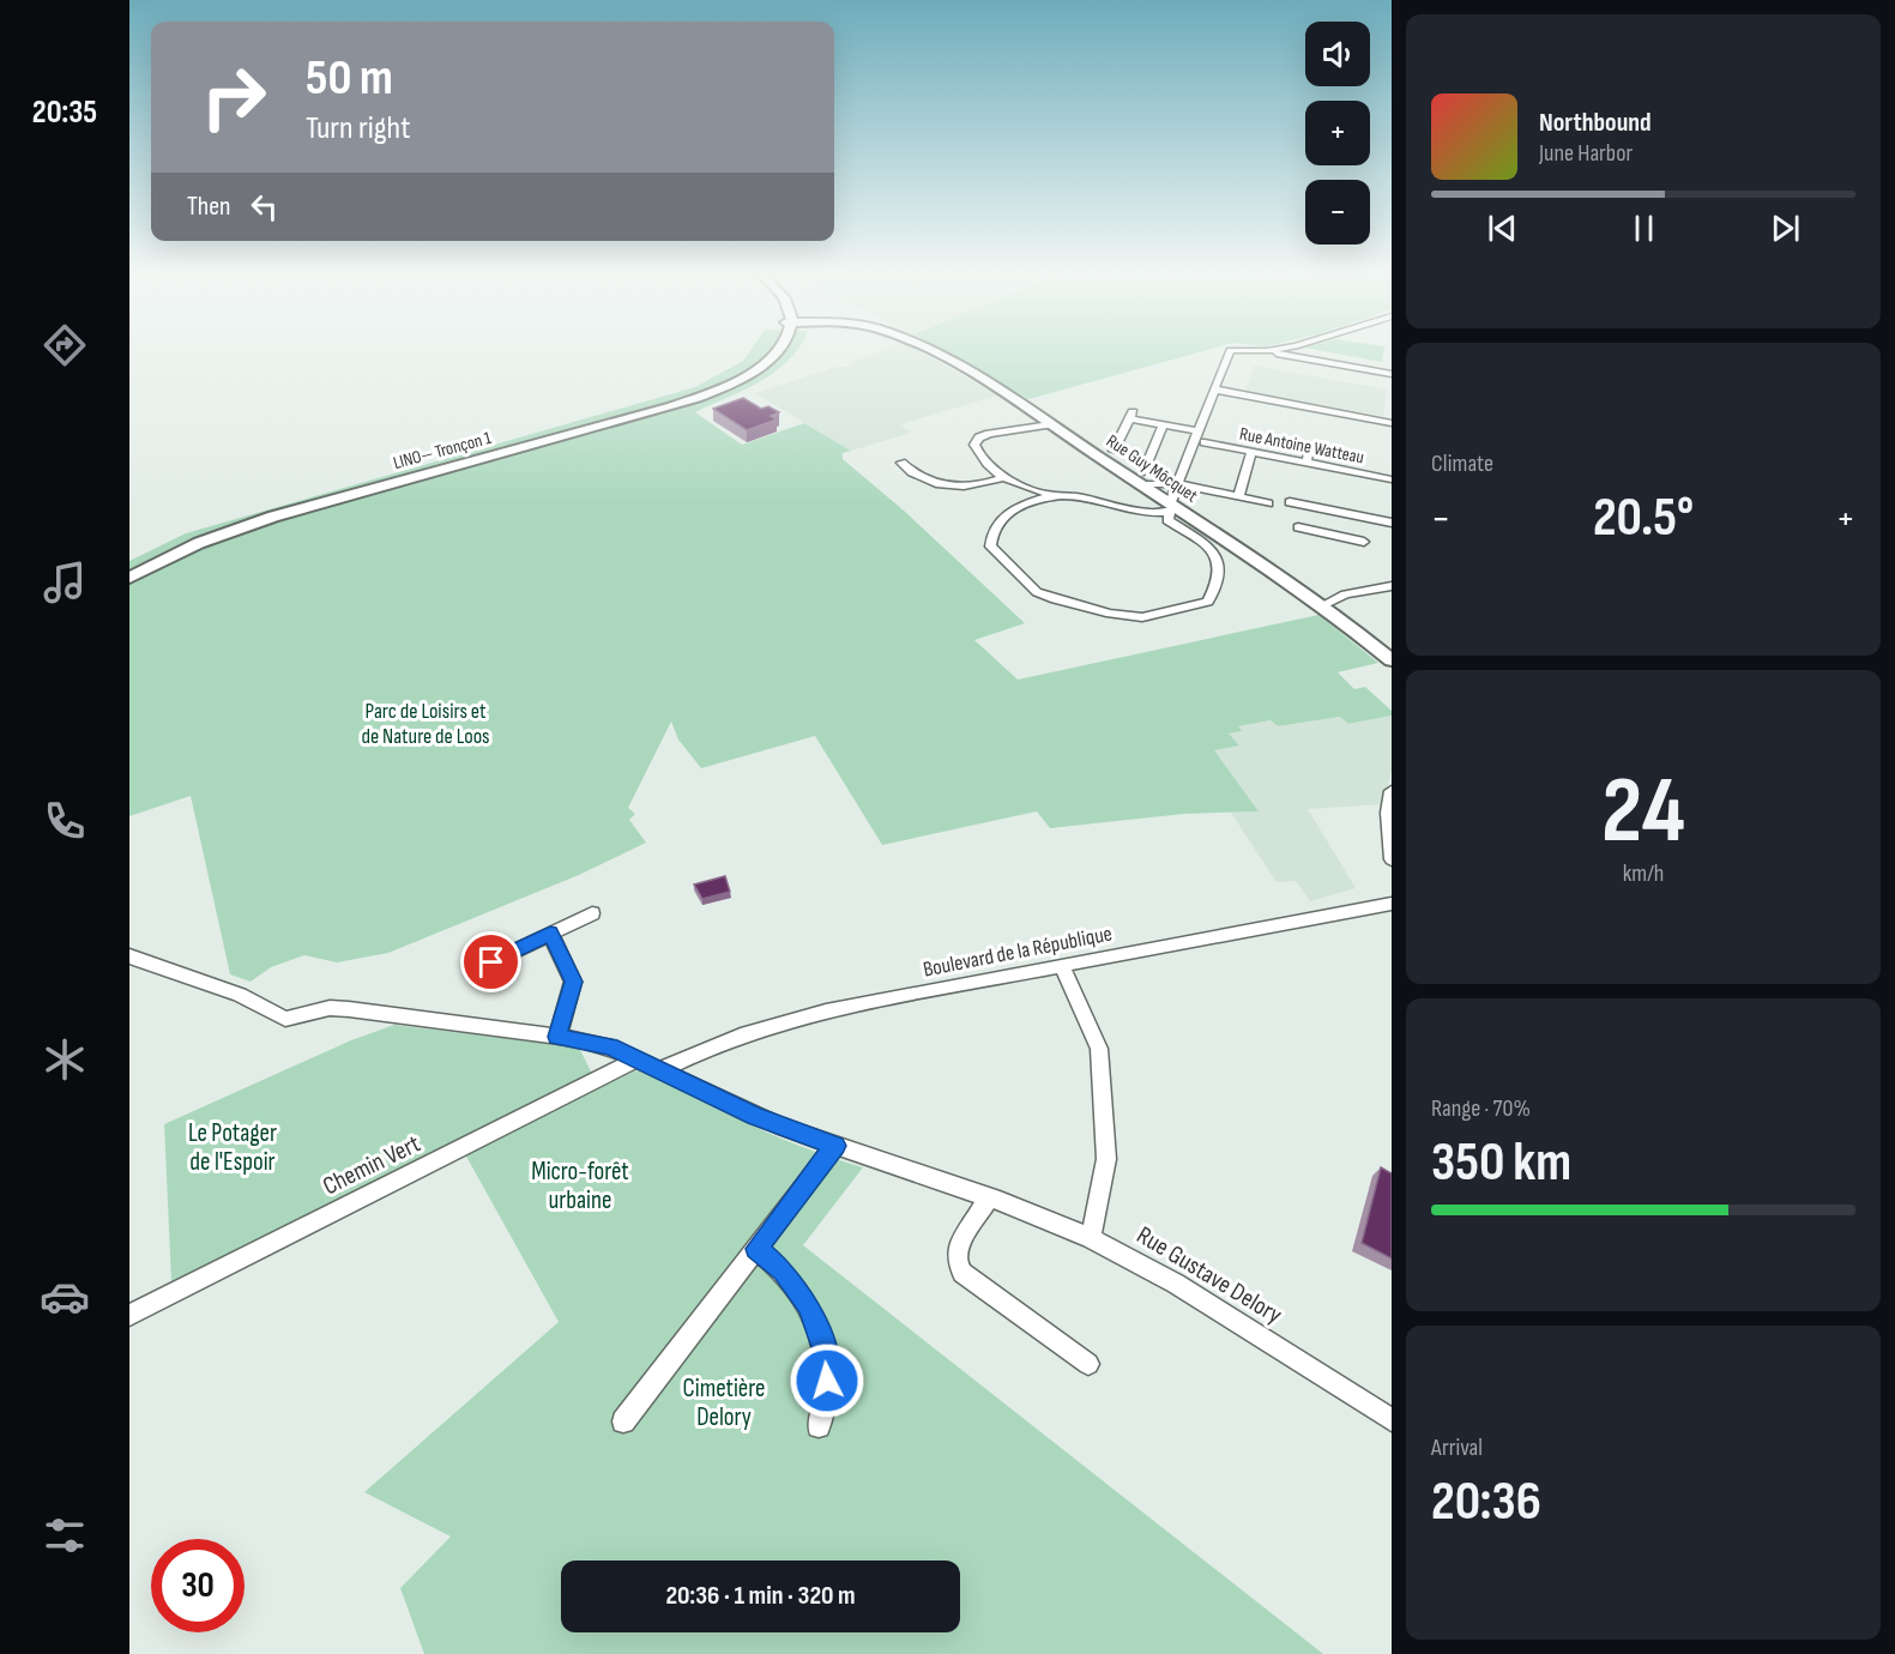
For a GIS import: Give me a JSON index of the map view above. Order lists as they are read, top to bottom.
{
  "streets": {
    "main road": ["LINO— Tronçon 1", "Rue Guy Môcquet"],
    "street": [
      "Rue Antoine Watteau",
      "Boulevard de la République",
      "Chemin Vert",
      "Rue Gustave Delory"
    ]
  },
  "crossings": [
    ["Boulevard de la République", "Rue Gustave Delory"],
    ["Chemin Vert", "Rue Gustave Delory"]
  ],
  "parks": [
    "Parc de Loisirs et de Nature de Loos",
    "Le Potager de l'Espoir",
    "Micro-forêt urbaine",
    "Cimetière Delory"
  ],
  "page": {
    "tabs": "20:35",
    "map_buttons": ["+", "−"],
    "turn": ["50 m", "Turn right"],
    "song": ["Northbound", "June Harbor"],
    "then": "Then",
    "tile": [
      "Climate",
      ["24", "km/h"],
      ["Range · 70%", "350 km"],
      ["Arrival", "20:36"]
    ],
    "heat": ["−", "20.5°", "+"],
    "limit": "30",
    "trip": "20:36 · 1 min · 320 m"
  }
}
